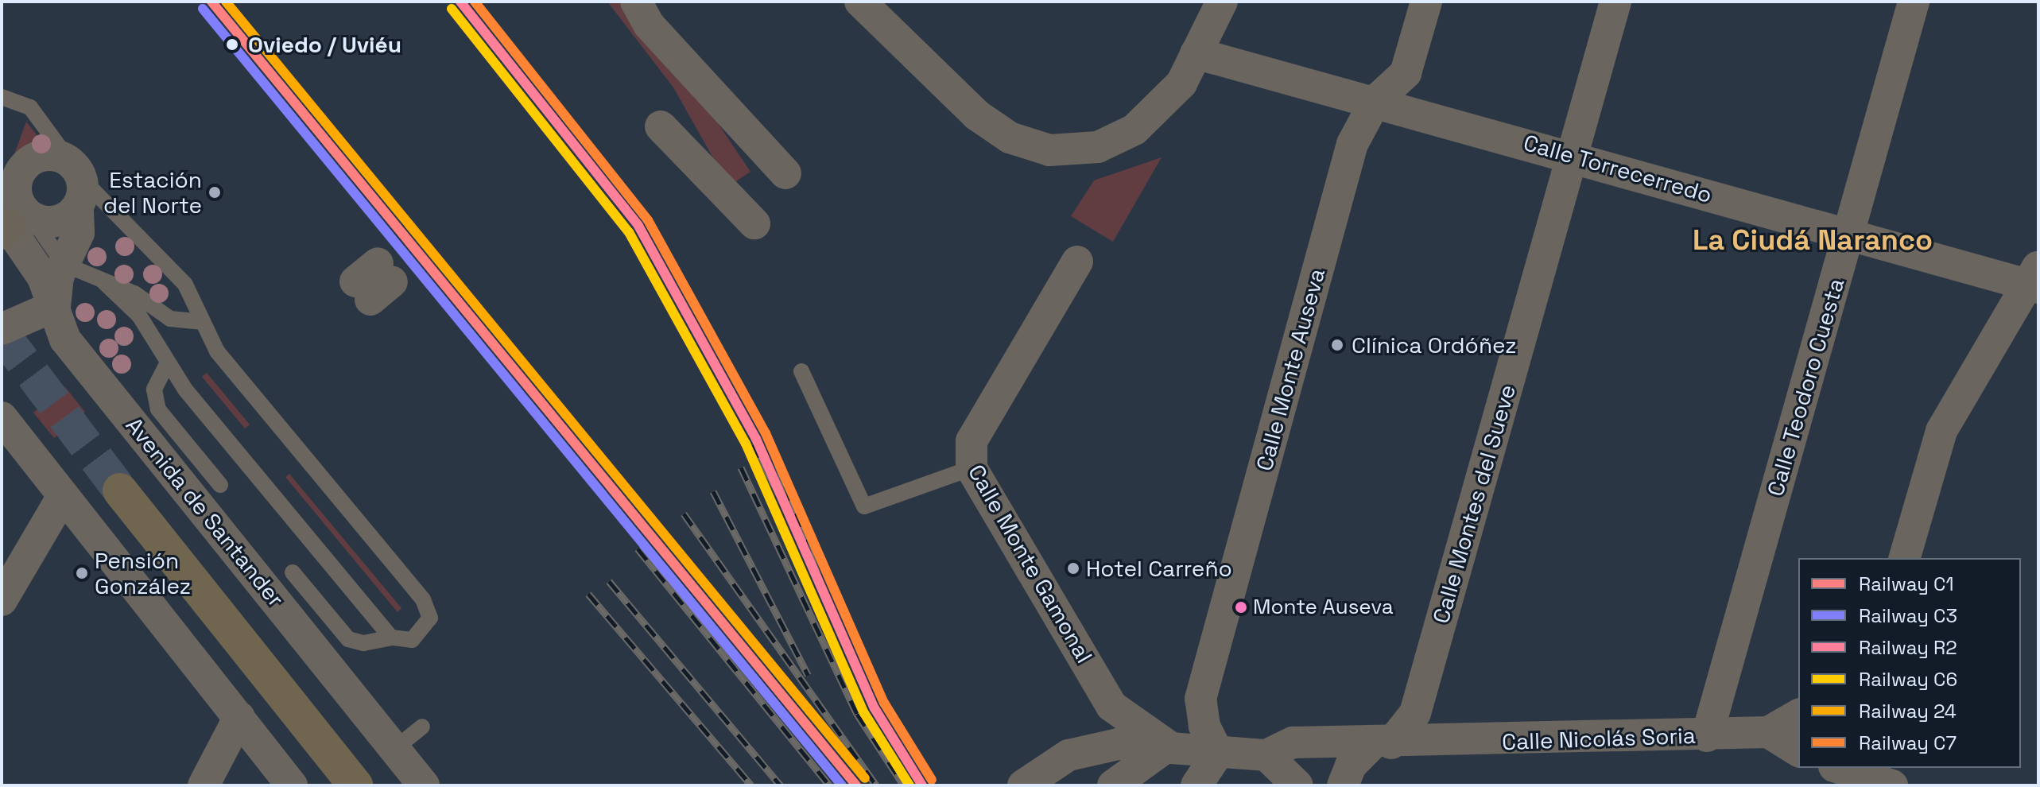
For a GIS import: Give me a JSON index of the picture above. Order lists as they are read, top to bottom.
{
  "streets": {
    "street": [
      "Calle Torrecerredo",
      "Calle Monte Auseva",
      "Calle Teodoro Cuesta",
      "Calle Montes del Sueve",
      "Avenida de Santander",
      "Calle Monte Gamonal",
      "Calle Nicolás Soria"
    ]
  },
  "crossings": [
    ["Calle Torrecerredo", "Calle Monte Auseva"],
    ["Calle Torrecerredo", "Calle Teodoro Cuesta"],
    ["Calle Torrecerredo", "Calle Montes del Sueve"],
    ["Calle Monte Auseva", "Calle Nicolás Soria"],
    ["Calle Teodoro Cuesta", "Calle Nicolás Soria"],
    ["Calle Montes del Sueve", "Calle Nicolás Soria"],
    ["Calle Monte Gamonal", "Calle Nicolás Soria"]
  ],
  "districts": ["La Ciudá Naranco"],
  "places": [
    "Oviedo / Uviéu",
    "Estación del Norte",
    "Clínica Ordóñez",
    "Hotel Carreño",
    "Pensión González",
    "Monte Auseva"
  ],
  "lines": [
    "rail line C1",
    "rail line R2",
    "rail line 24",
    "rail line C7",
    "rail line C3",
    "rail line C6"
  ],
  "legend": [
    "Railway C1",
    "Railway C3",
    "Railway R2",
    "Railway C6",
    "Railway 24",
    "Railway C7"
  ]
}
